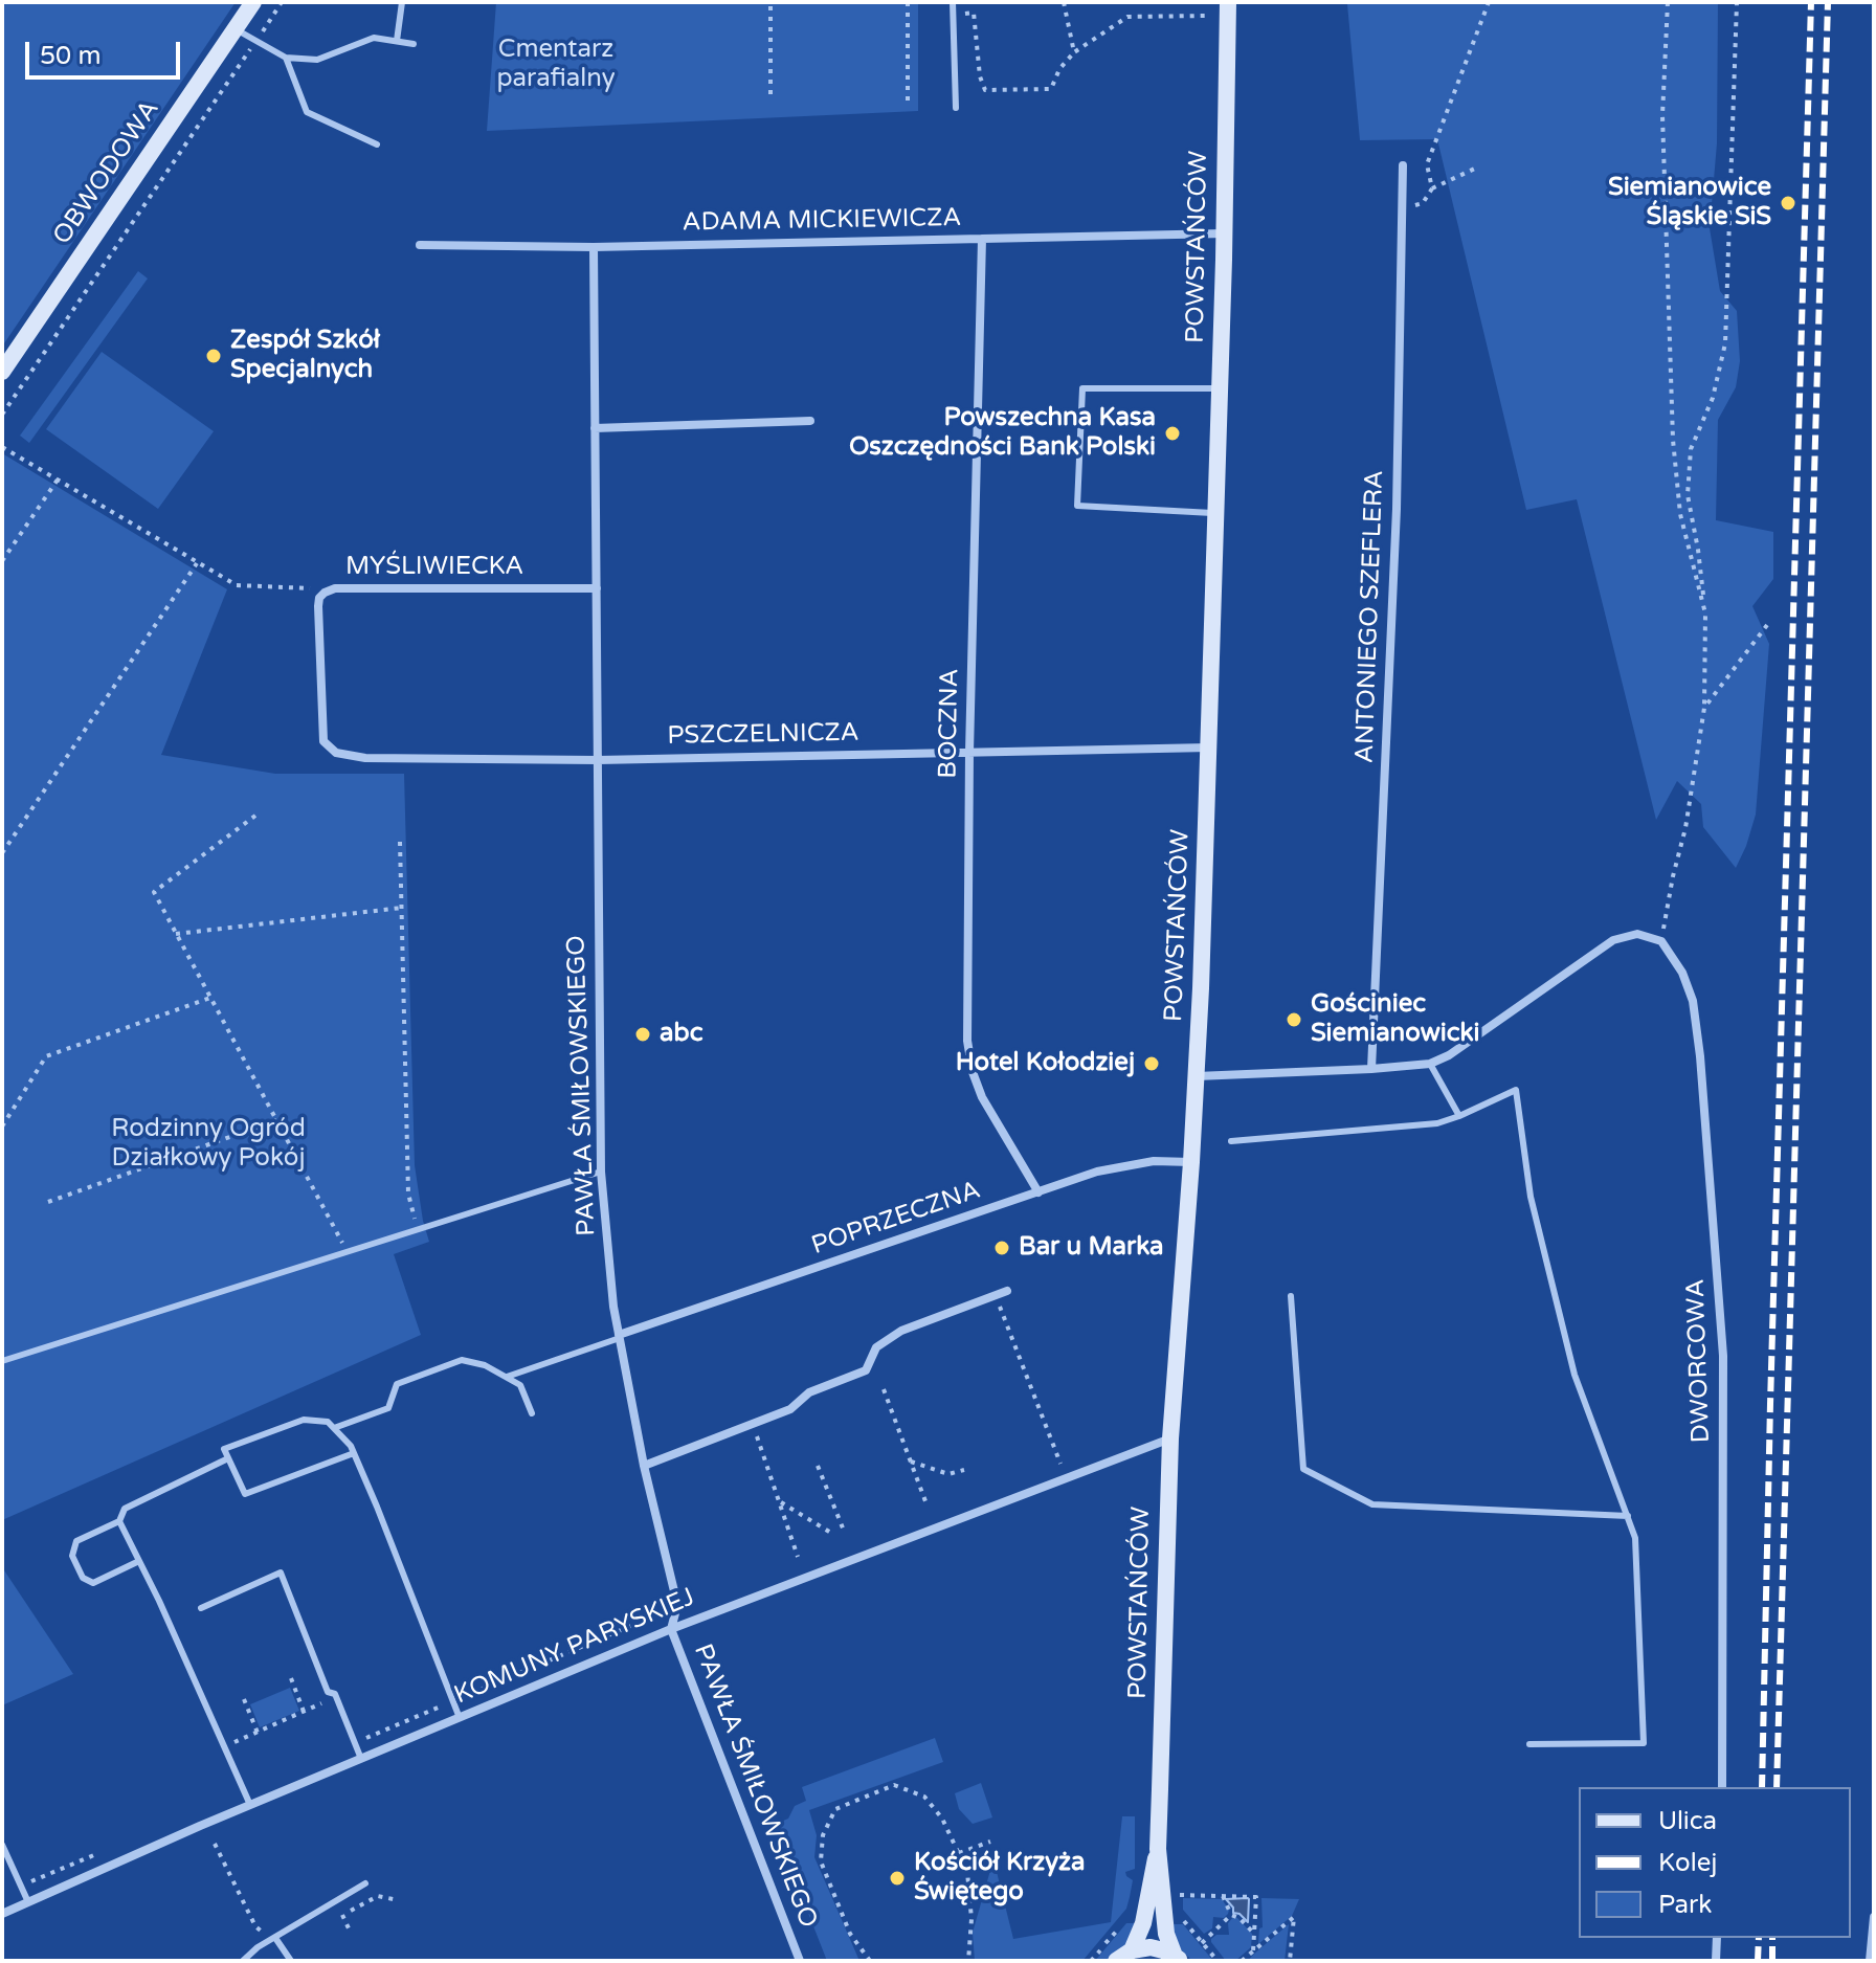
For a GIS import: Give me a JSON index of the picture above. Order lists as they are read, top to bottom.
{
  "streets": {
    "street": [
      "OBWODOWA",
      "ADAMA MICKIEWICZA",
      "POWSTAŃCÓW",
      "MYŚLIWIECKA",
      "ANTONIEGO SZEFLERA",
      "BOCZNA",
      "PSZCZELNICZA",
      "PAWŁA ŚMIŁOWSKIEGO",
      "POPRZECZNA",
      "DWORCOWA",
      "KOMUNY PARYSKIEJ"
    ]
  },
  "crossings": [
    ["ADAMA MICKIEWICZA", "POWSTAŃCÓW"],
    ["ADAMA MICKIEWICZA", "BOCZNA"],
    ["ADAMA MICKIEWICZA", "PAWŁA ŚMIŁOWSKIEGO"],
    ["POWSTAŃCÓW", "PSZCZELNICZA"],
    ["POWSTAŃCÓW", "POPRZECZNA"],
    ["POWSTAŃCÓW", "KOMUNY PARYSKIEJ"],
    ["MYŚLIWIECKA", "PSZCZELNICZA"],
    ["MYŚLIWIECKA", "PAWŁA ŚMIŁOWSKIEGO"],
    ["BOCZNA", "PSZCZELNICZA"],
    ["BOCZNA", "POPRZECZNA"],
    ["PSZCZELNICZA", "PAWŁA ŚMIŁOWSKIEGO"],
    ["PAWŁA ŚMIŁOWSKIEGO", "POPRZECZNA"],
    ["PAWŁA ŚMIŁOWSKIEGO", "KOMUNY PARYSKIEJ"]
  ],
  "parks": ["Cmentarz parafialny", "Rodzinny Ogród Działkowy Pokój"],
  "places": [
    "Siemianowice Śląskie SiS",
    "Zespół Szkół Specjalnych",
    "Powszechna Kasa Oszczędności Bank Polski",
    "Gościniec Siemianowicki",
    "abc",
    "Hotel Kołodziej",
    "Bar u Marka",
    "Kościół Krzyża Świętego"
  ],
  "legend": ["Ulica", "Kolej", "Park"],
  "scale_bar": "50 m"
}
